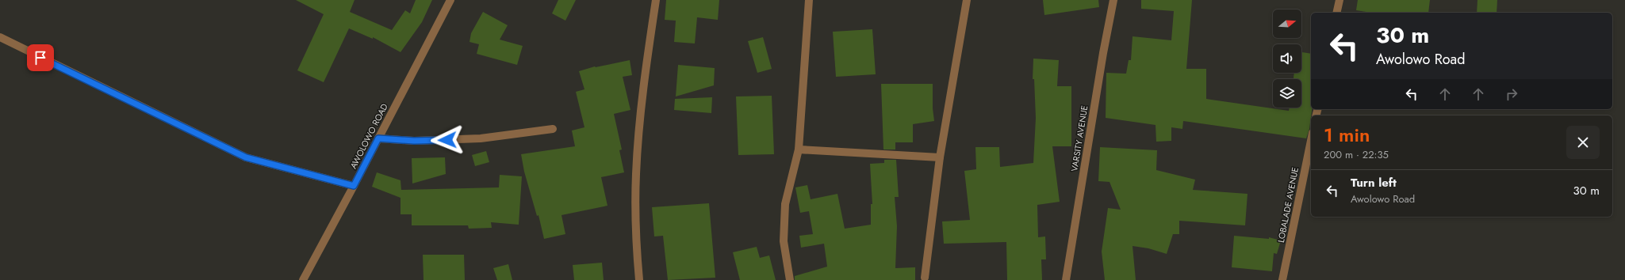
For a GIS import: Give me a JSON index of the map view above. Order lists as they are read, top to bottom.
{
  "streets": {
    "street": ["AWOLOWO ROAD", "VARSITY AVENUE", "LOBALADE AVENUE"]
  },
  "north": "right",
  "page": {
    "turn": ["30 m", "Awolowo Road"],
    "heading": ["1 min", "200 m · 22:35"],
    "list": [
      {
        "name": "Turn left",
        "note": "Awolowo Road",
        "value": "30 m"
      }
    ]
  }
}
